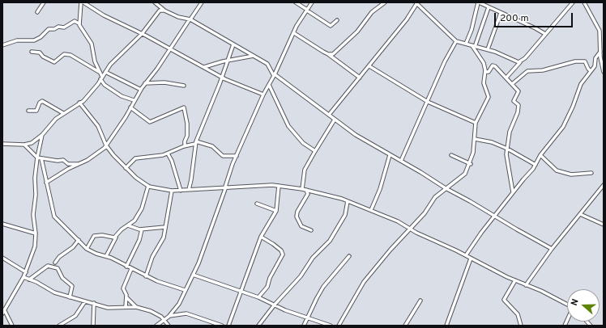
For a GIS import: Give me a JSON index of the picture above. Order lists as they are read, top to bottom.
{
  "scale_bar": "200 m",
  "north": "left"
}
